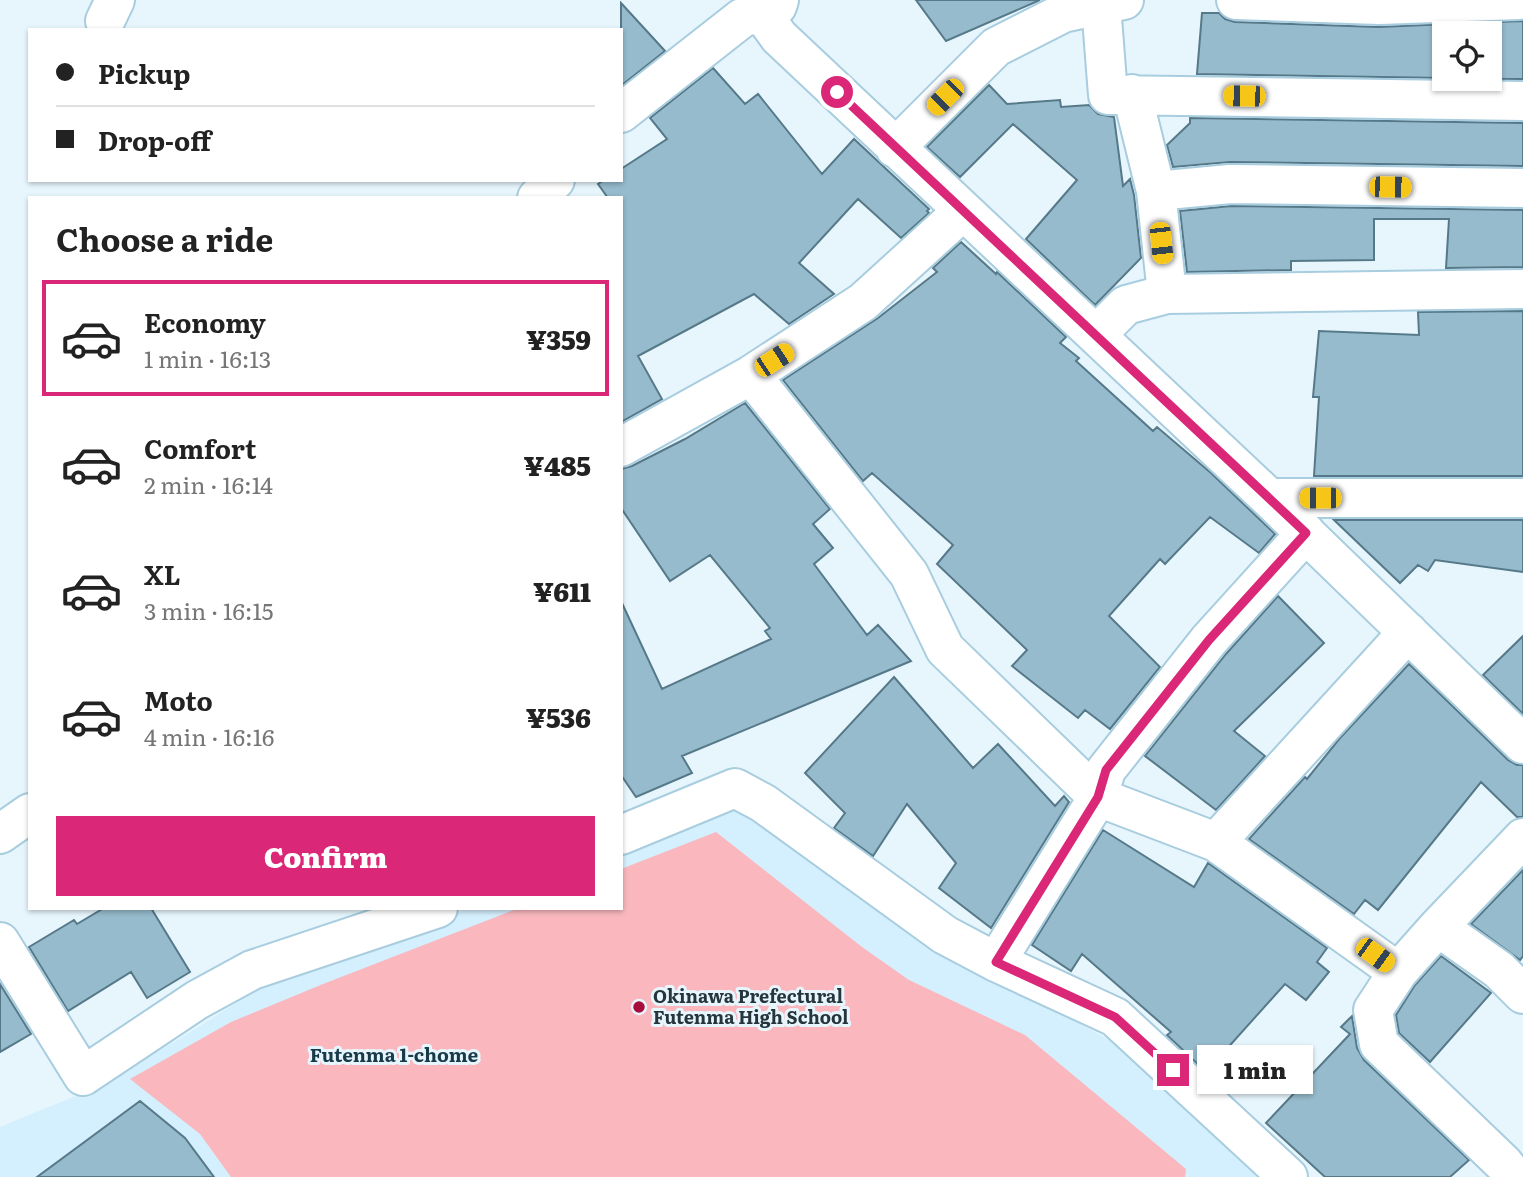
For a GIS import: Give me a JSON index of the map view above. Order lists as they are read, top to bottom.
{
  "districts": ["Futenma 1-chome"],
  "places": ["Okinawa Prefectural Futenma High School"],
  "page": {
    "banner": ["Pickup", "Drop-off"],
    "heading": "Choose a ride",
    "list": [
      {
        "name": "Economy",
        "note": "1 min · 16:13",
        "value": "¥359"
      },
      {
        "name": "Comfort",
        "note": "2 min · 16:14",
        "value": "¥485"
      },
      {
        "name": "XL",
        "note": "3 min · 16:15",
        "value": "¥611"
      },
      {
        "name": "Moto",
        "note": "4 min · 16:16",
        "value": "¥536"
      }
    ],
    "buttons": "Confirm",
    "bubble": "1 min"
  }
}
